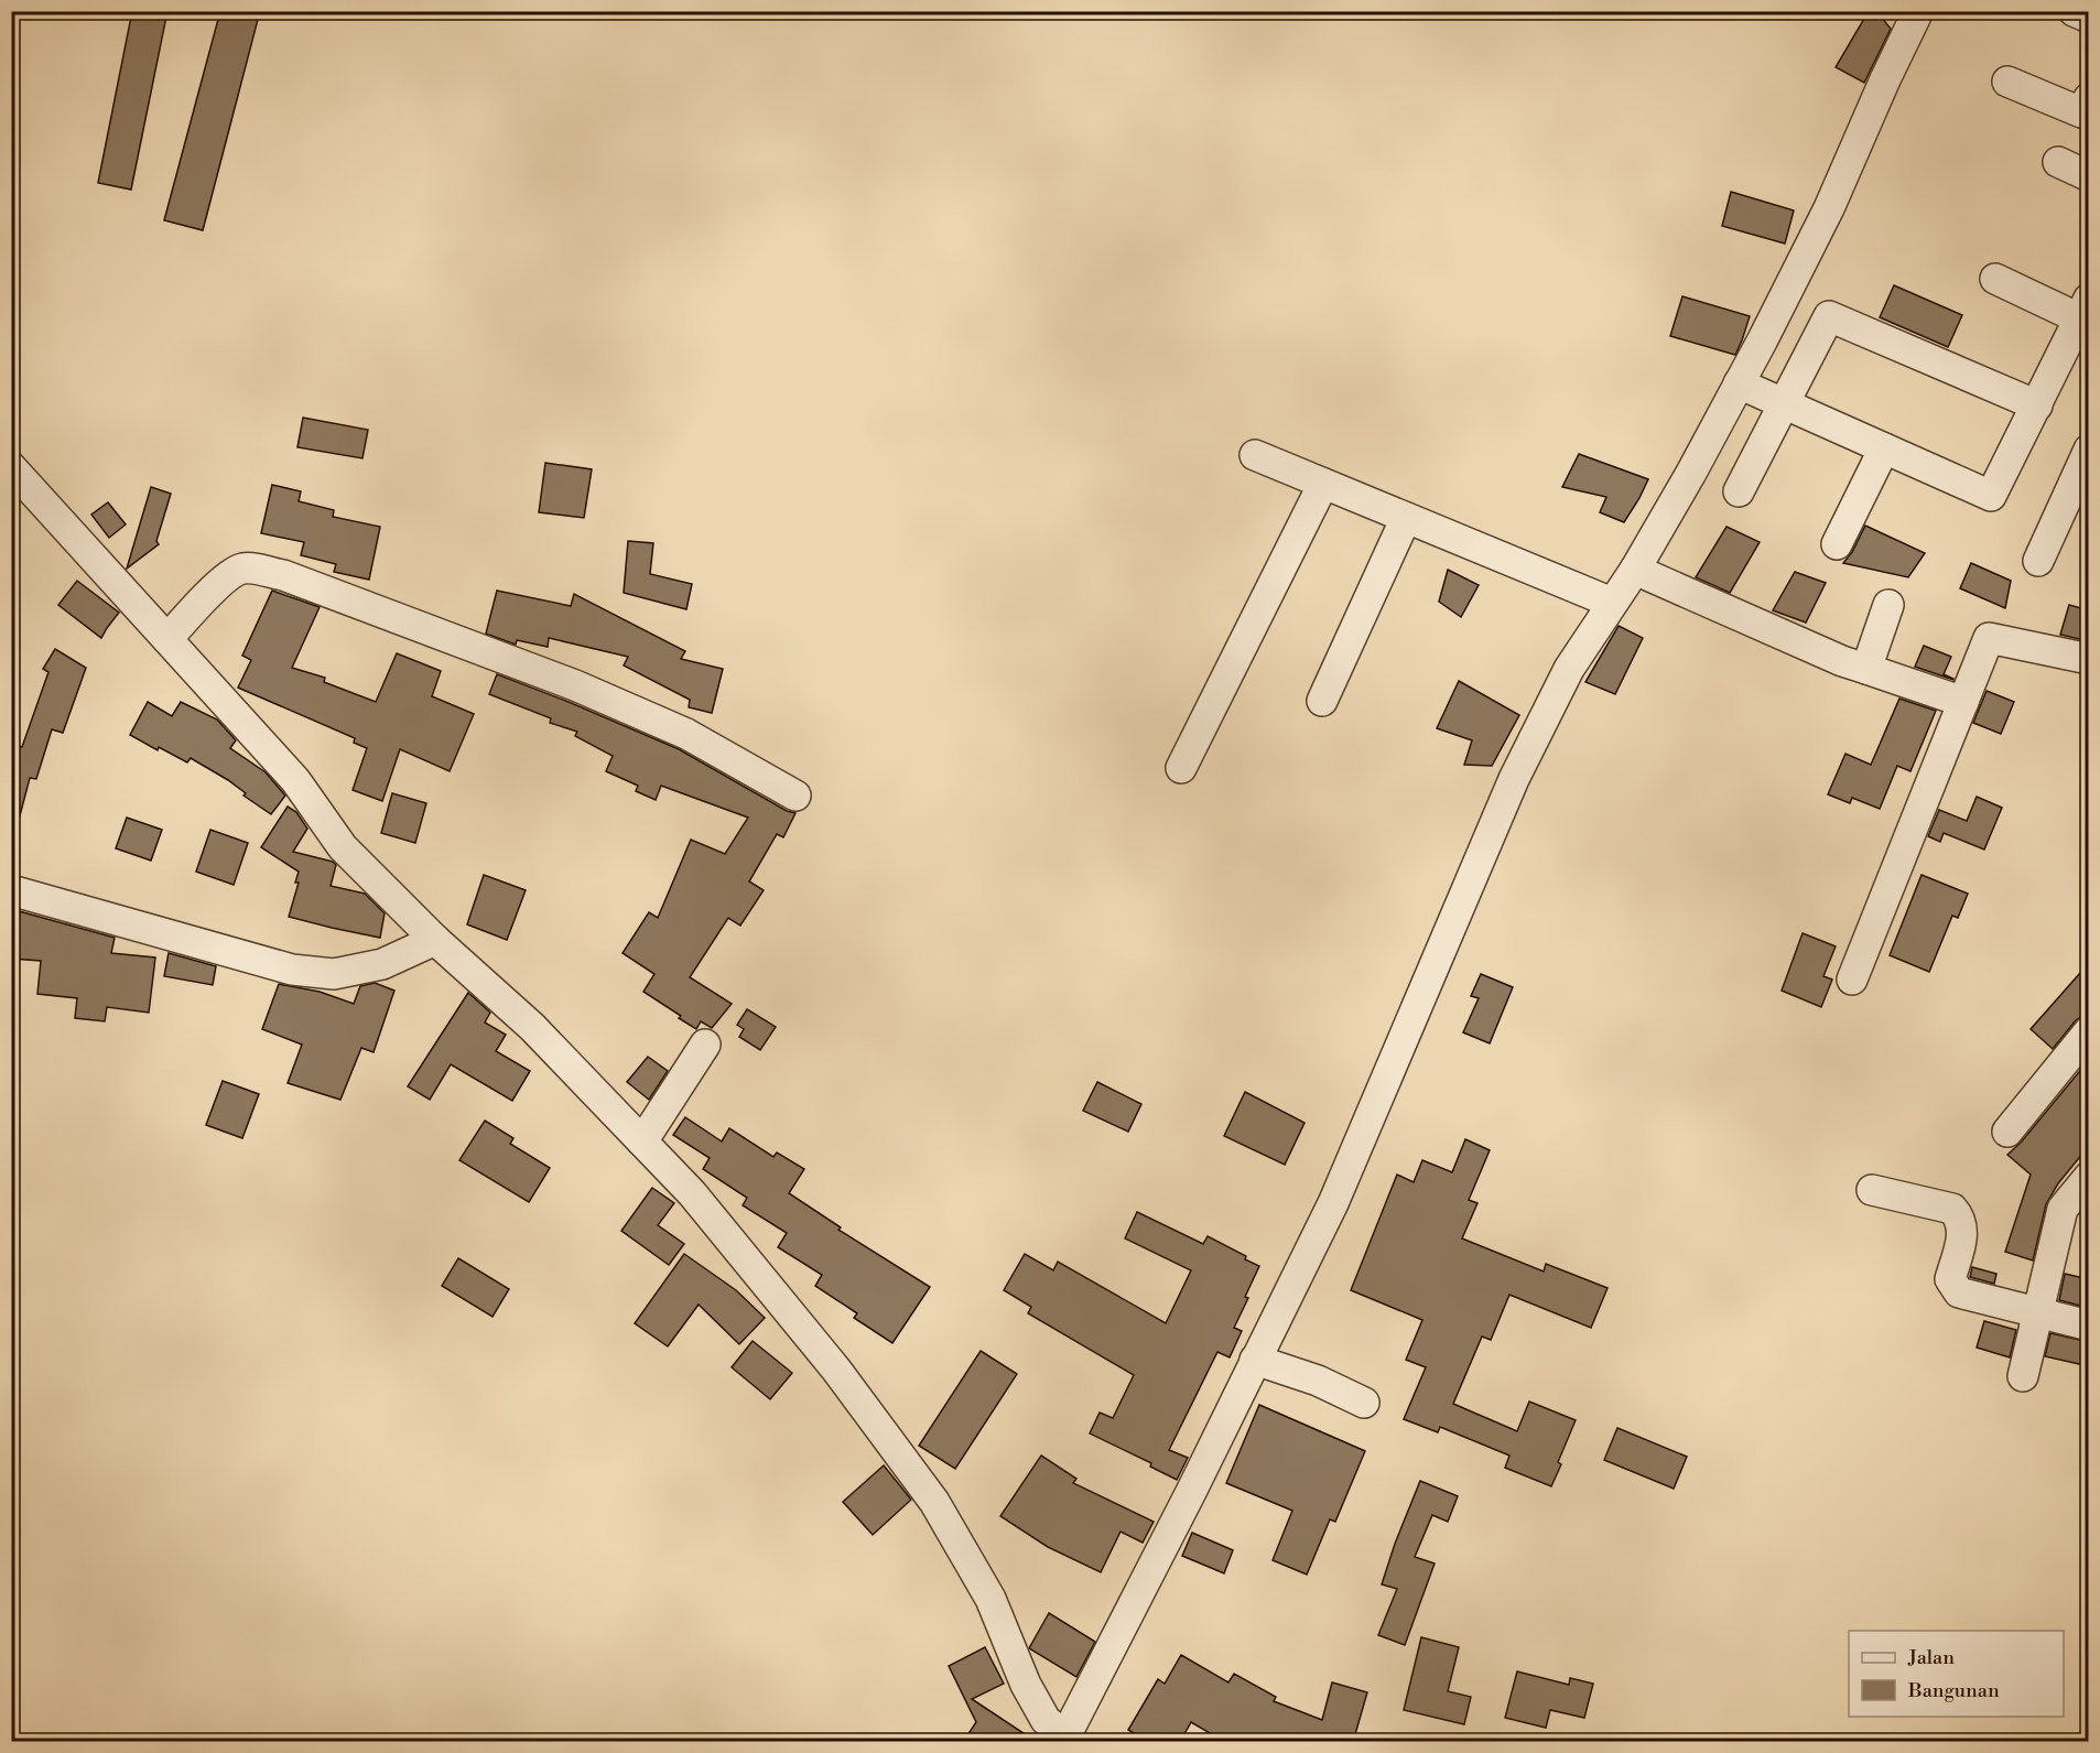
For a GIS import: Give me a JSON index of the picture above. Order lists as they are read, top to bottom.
{
  "legend": ["Jalan", "Bangunan"]
}
